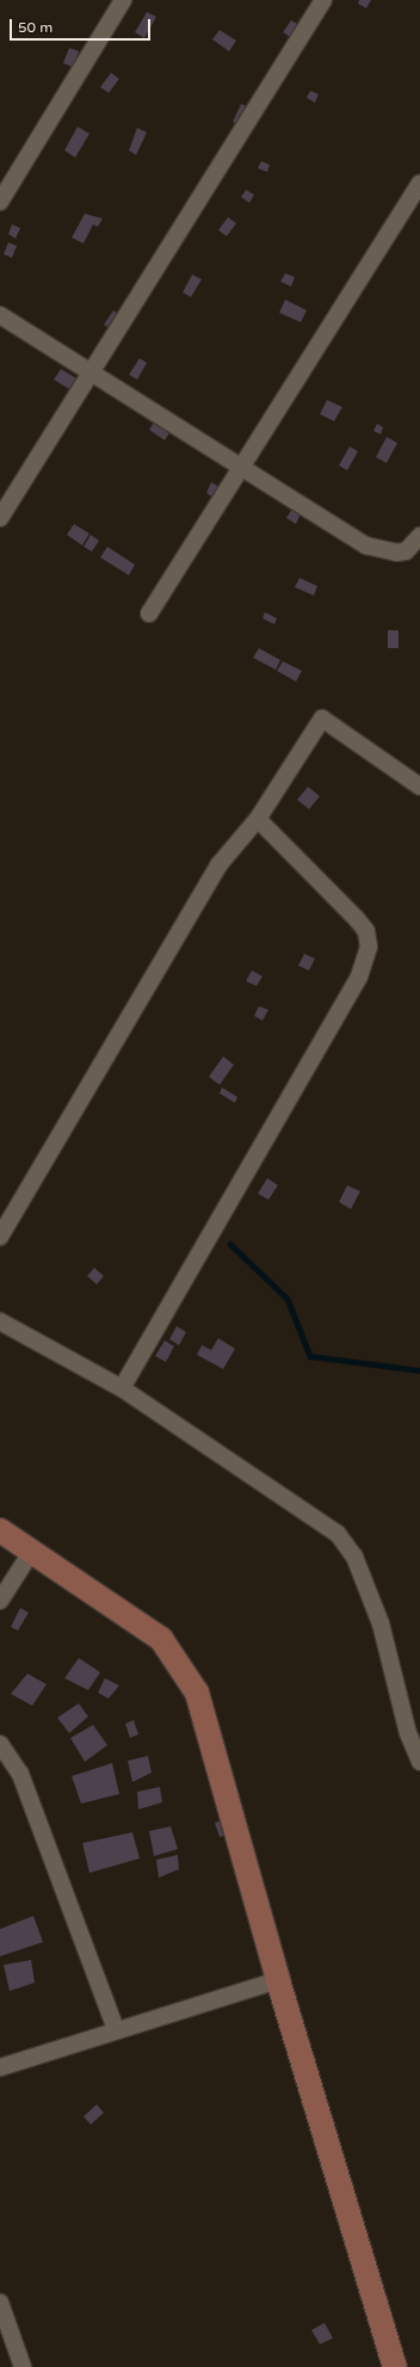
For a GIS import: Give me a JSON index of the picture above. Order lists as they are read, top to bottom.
{
  "scale_bar": "50 m"
}
